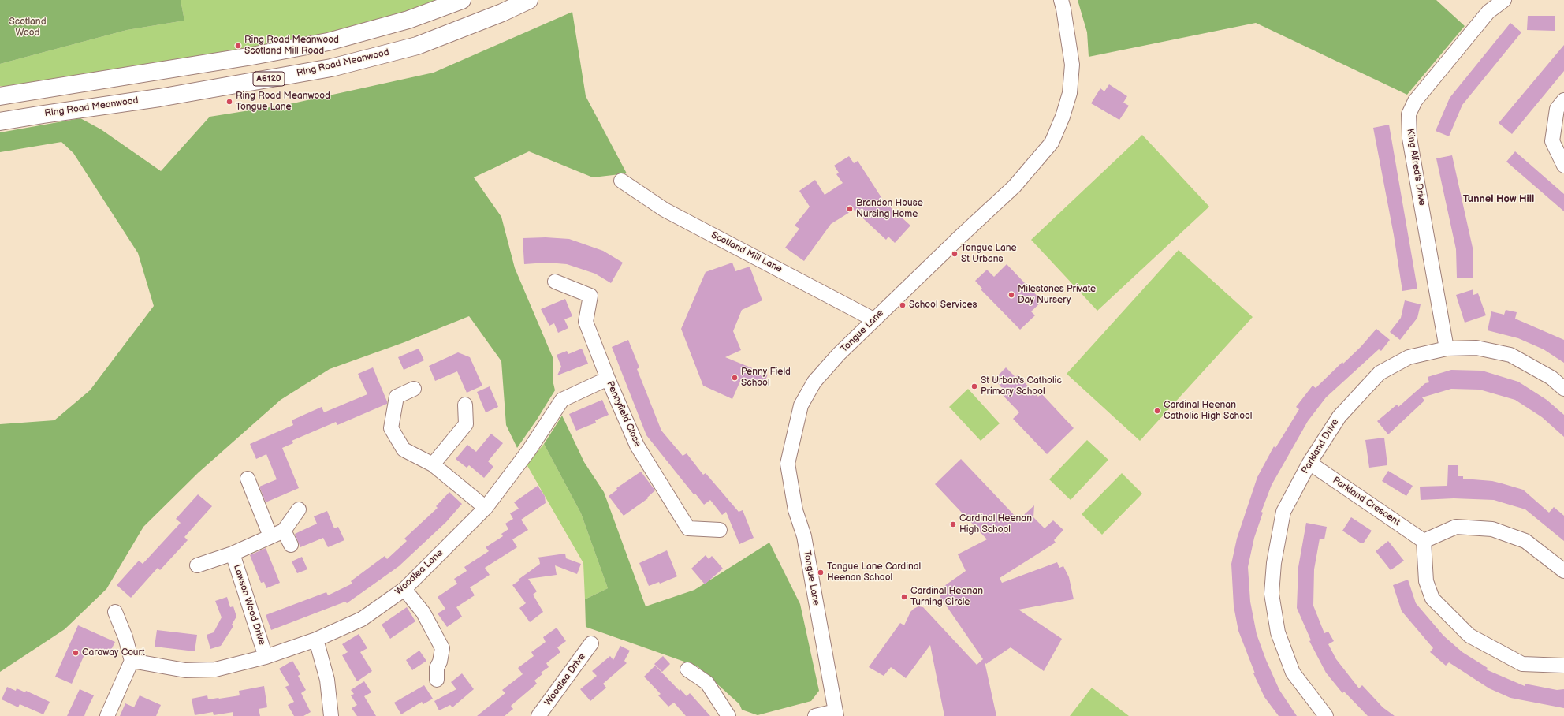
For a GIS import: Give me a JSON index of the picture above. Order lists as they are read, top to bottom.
{
  "streets": {
    "highway": ["Ring Road Meanwood", "A6120"],
    "street": [
      "King Alfred's Drive",
      "Scotland Mill Lane",
      "Tongue Lane",
      "Pennyfield Close",
      "Parkland Drive",
      "Parkland Crescent",
      "Woodlea Lane",
      "Lawson Wood Drive",
      "Woodlea Drive"
    ]
  },
  "crossings": [
    ["King Alfred's Drive", "Parkland Drive"],
    ["Scotland Mill Lane", "Tongue Lane"],
    ["Pennyfield Close", "Woodlea Lane"],
    ["Parkland Drive", "Parkland Crescent"],
    ["Woodlea Lane", "Lawson Wood Drive"]
  ],
  "districts": ["Tunnel How Hill"],
  "parks": ["Scotland Wood"],
  "places": [
    "Ring Road Meanwood Scotland Mill Road",
    "Ring Road Meanwood Tongue Lane",
    "Brandon House Nursing Home",
    "Tongue Lane St Urbans",
    "Milestones Private Day Nursery",
    "School Services",
    "Penny Field School",
    "St Urban's Catholic Primary School",
    "Cardinal Heenan Catholic High School",
    "Cardinal Heenan High School",
    "Tongue Lane Cardinal Heenan School",
    "Cardinal Heenan Turning Circle",
    "Caraway Court"
  ]
}
